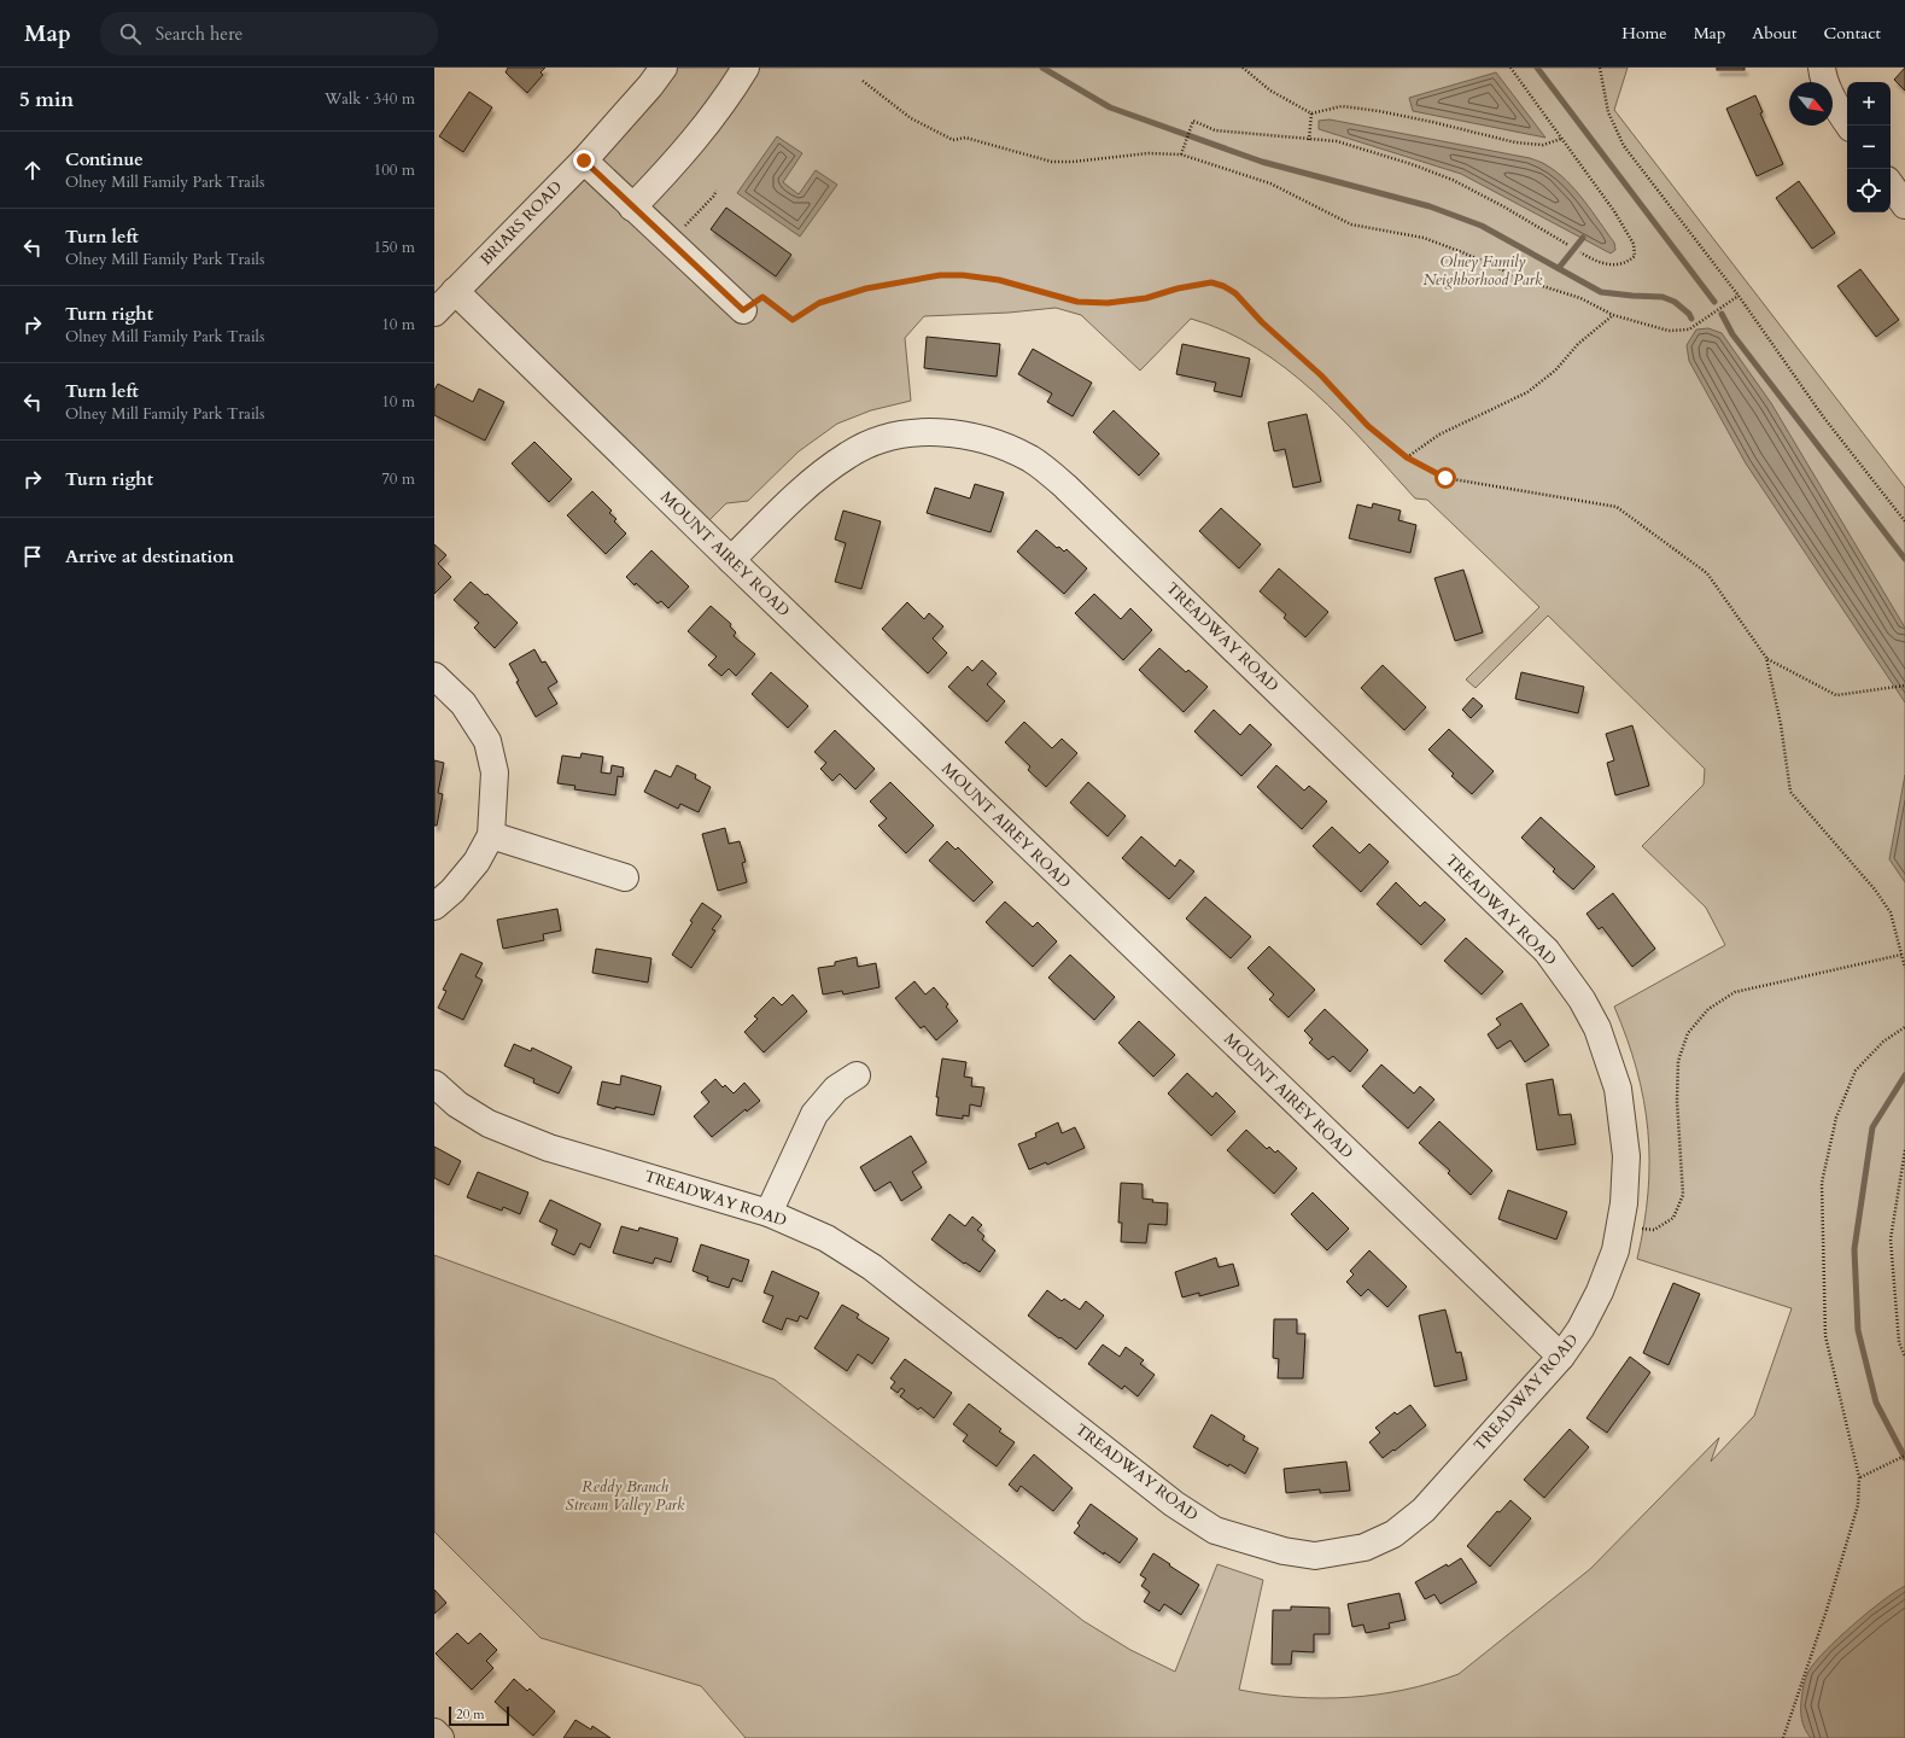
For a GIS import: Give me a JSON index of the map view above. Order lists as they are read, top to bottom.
{
  "streets": {
    "street": ["BRIARS ROAD", "MOUNT AIREY ROAD", "TREADWAY ROAD"]
  },
  "crossings": [
    ["BRIARS ROAD", "MOUNT AIREY ROAD"],
    ["MOUNT AIREY ROAD", "TREADWAY ROAD"]
  ],
  "parks": ["Olney Family Neighborhood Park", "Reddy Branch Stream Valley Park"],
  "scale_bar": "20 m",
  "north": "bottom right",
  "page": {
    "header": "Map",
    "search": "Search here",
    "nav": [
      "Home",
      "Map",
      "About",
      "Contact"
    ],
    "heading": ["5 min", "Walk · 340 m"],
    "map_buttons": ["+", "−"],
    "list": [
      ["Continue", "Olney Mill Family Park Trails", "100 m"],
      ["Turn left", "Olney Mill Family Park Trails", "150 m"],
      ["Turn right", "Olney Mill Family Park Trails", "10 m"],
      ["Turn left", "Olney Mill Family Park Trails", "10 m"],
      ["Turn right", "70 m"],
      "Arrive at destination"
    ],
    "scale": "20 m"
  }
}
